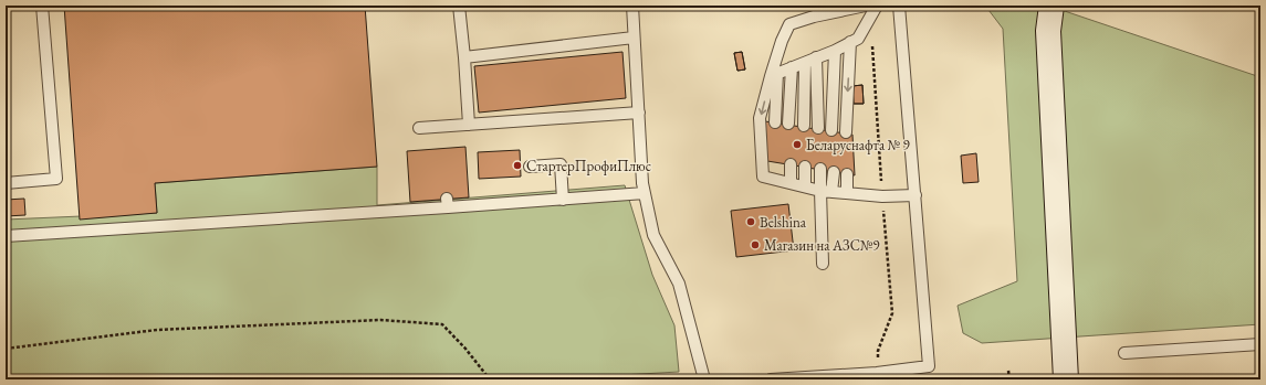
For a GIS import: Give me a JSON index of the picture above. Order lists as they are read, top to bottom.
{
  "places": [
    "Беларуснафта № 9",
    "СтартерПрофиПлюс",
    "Belshina",
    "Магазин на АЗС№9"
  ]
}
